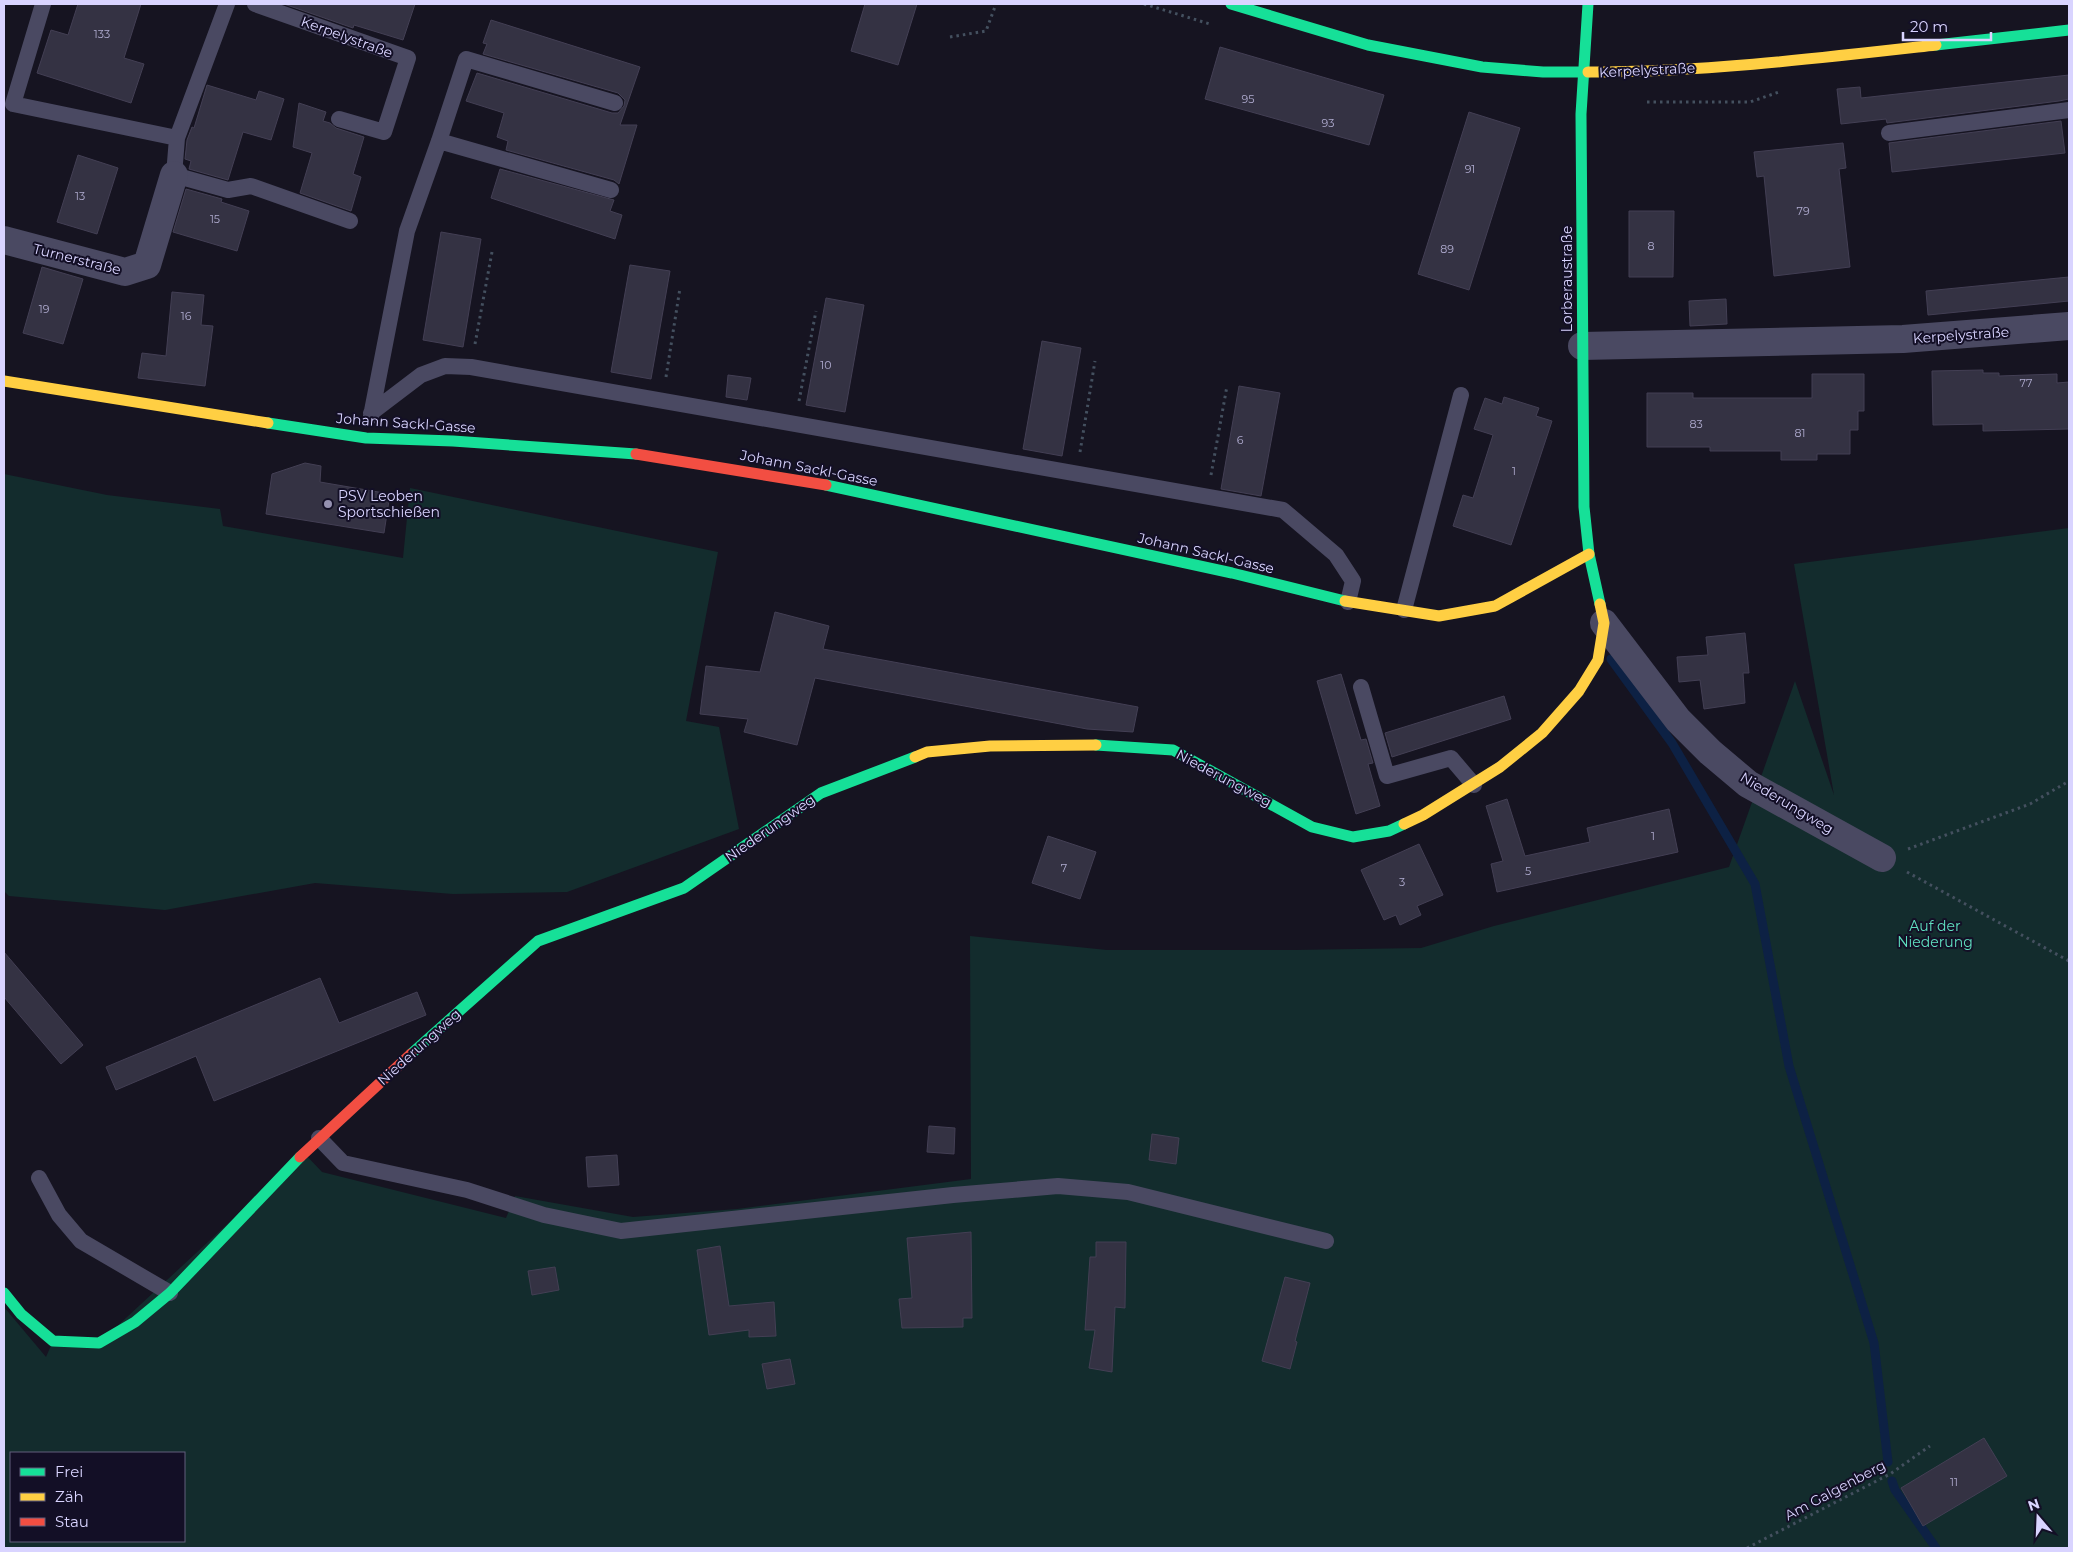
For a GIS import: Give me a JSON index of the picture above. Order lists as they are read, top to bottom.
{
  "streets": {
    "street": [
      "Kerpelystraße",
      "Turnerstraße",
      "Lorberaustraße",
      "Johann Sackl-Gasse",
      "Niederungweg"
    ],
    "path": ["Am Galgenberg"]
  },
  "crossings": [
    ["Kerpelystraße", "Lorberaustraße"],
    ["Lorberaustraße", "Johann Sackl-Gasse"],
    ["Lorberaustraße", "Niederungweg"],
    ["Johann Sackl-Gasse", "Niederungweg"]
  ],
  "parks": ["Auf der Niederung"],
  "places": ["PSV Leoben Sportschießen"],
  "house_numbers": [
    "133",
    "95",
    "93",
    "91",
    "13",
    "79",
    "15",
    "8",
    "89",
    "19",
    "16",
    "10",
    "77",
    "83",
    "81",
    "6",
    "1",
    "1",
    "7",
    "5",
    "3",
    "11"
  ],
  "legend": ["Frei", "Zäh", "Stau"],
  "scale_bar": "20 m",
  "north": "top"
}
